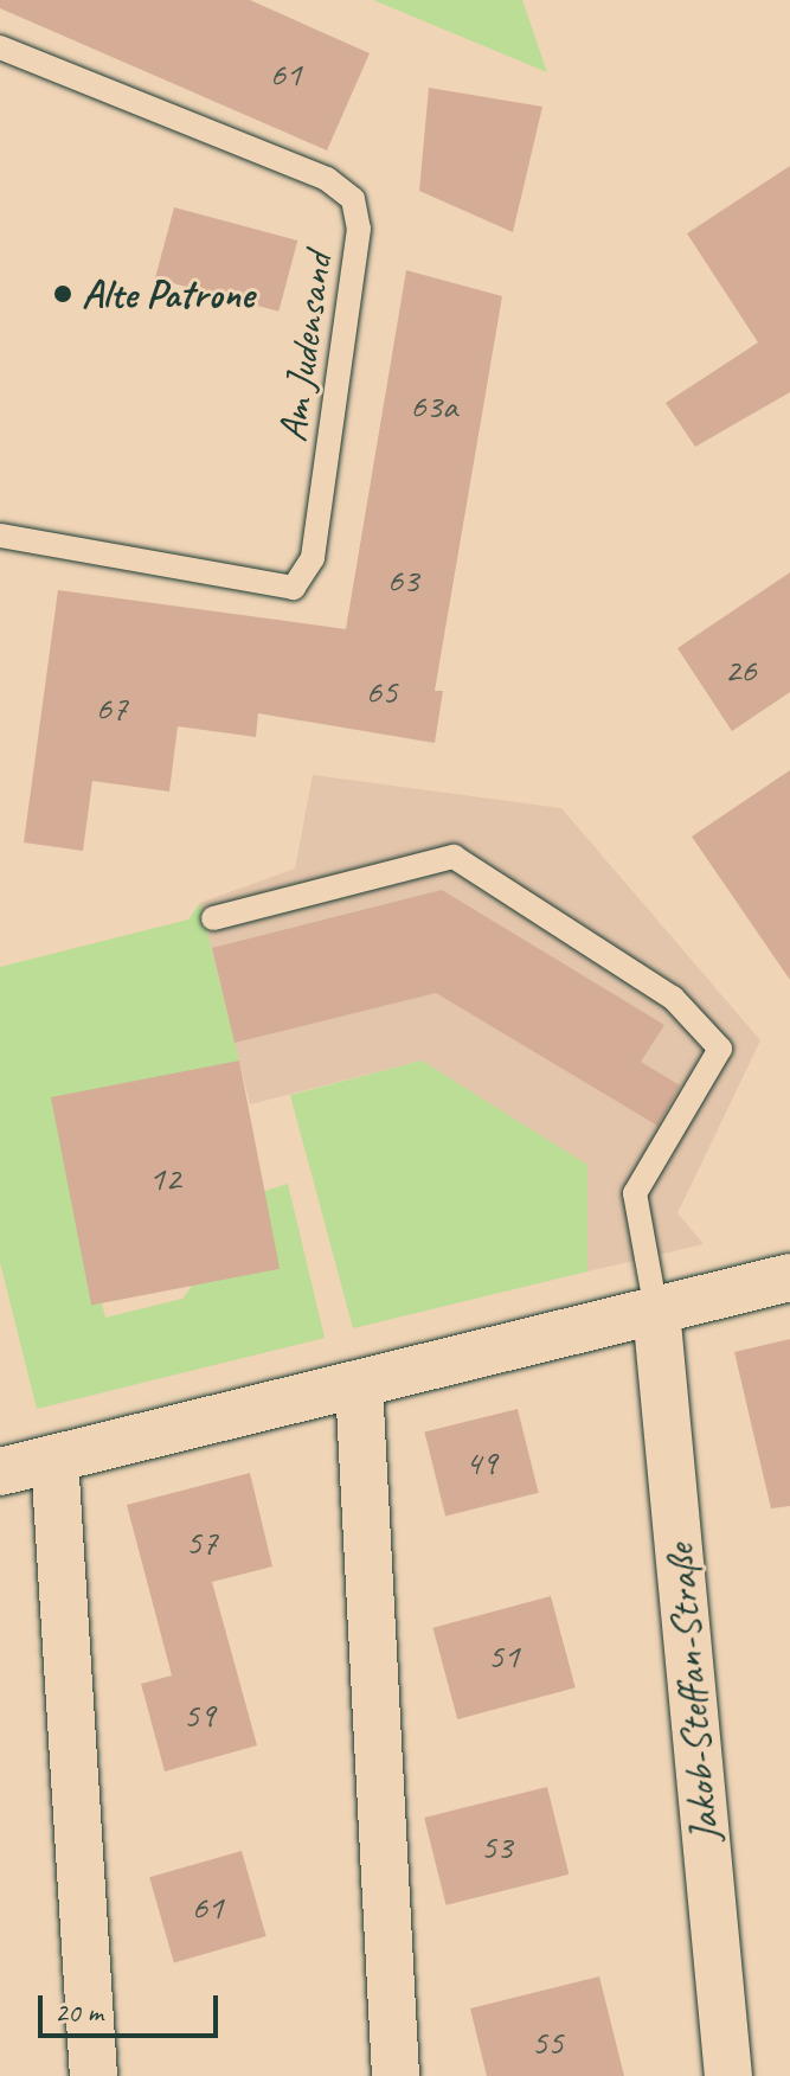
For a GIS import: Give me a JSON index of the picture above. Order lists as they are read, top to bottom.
{
  "streets": {
    "street": ["Jakob-Steffan-Straße"],
    "lane": ["Am Judensand"]
  },
  "places": ["Alte Patrone"],
  "house_numbers": [
    "61",
    "63a",
    "63",
    "26",
    "65",
    "67",
    "12",
    "49",
    "57",
    "51",
    "59",
    "53",
    "61",
    "55"
  ],
  "scale_bar": "20 m"
}
